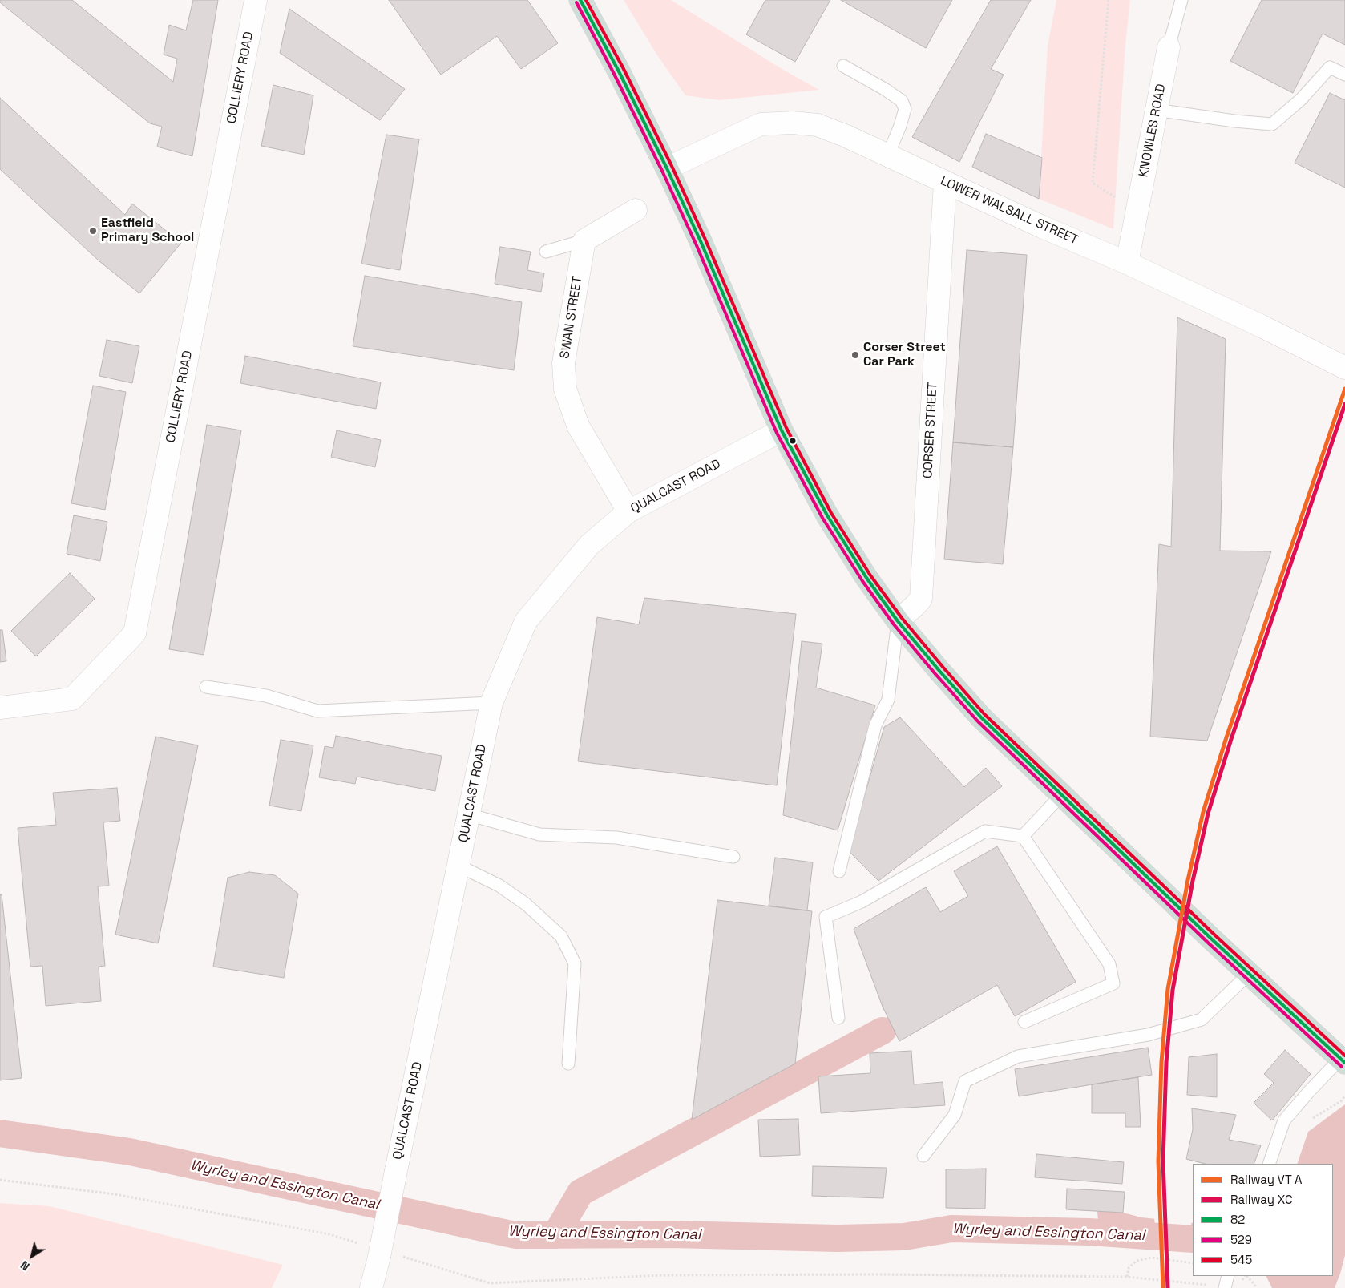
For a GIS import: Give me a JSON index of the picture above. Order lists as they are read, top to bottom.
{
  "streets": {
    "street": [
      "COLLIERY ROAD",
      "KNOWLES ROAD",
      "LOWER WALSALL STREET",
      "SWAN STREET",
      "CORSER STREET",
      "QUALCAST ROAD"
    ]
  },
  "crossings": [
    ["KNOWLES ROAD", "LOWER WALSALL STREET"],
    ["LOWER WALSALL STREET", "CORSER STREET"],
    ["SWAN STREET", "QUALCAST ROAD"]
  ],
  "water": ["Wyrley and Essington Canal"],
  "places": ["Eastfield Primary School", "Corser Street Car Park"],
  "lines": [
    "transit line 82",
    "transit line 545",
    "transit line 529",
    "rail line XC"
  ],
  "legend": [
    "Railway VT A",
    "Railway XC",
    "82",
    "529",
    "545"
  ],
  "north": "bottom left"
}
